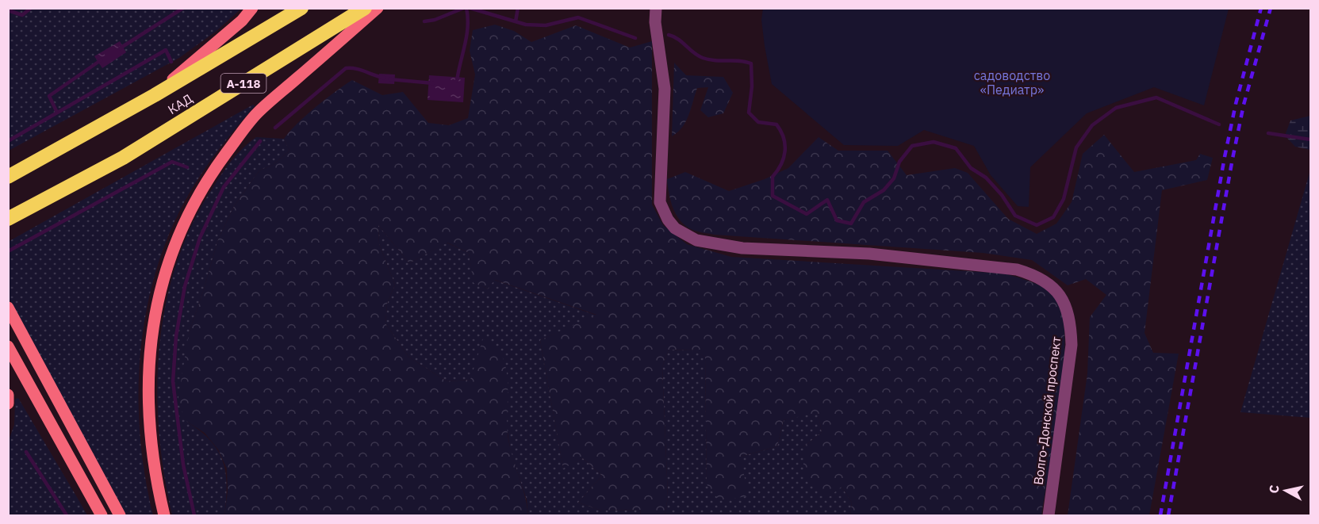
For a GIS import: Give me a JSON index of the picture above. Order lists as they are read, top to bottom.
{
  "streets": {
    "highway": ["А-118", "КАД"],
    "street": ["Волго-Донской проспект"]
  },
  "parks": ["садоводство «Педиатр»"],
  "north": "left"
}
